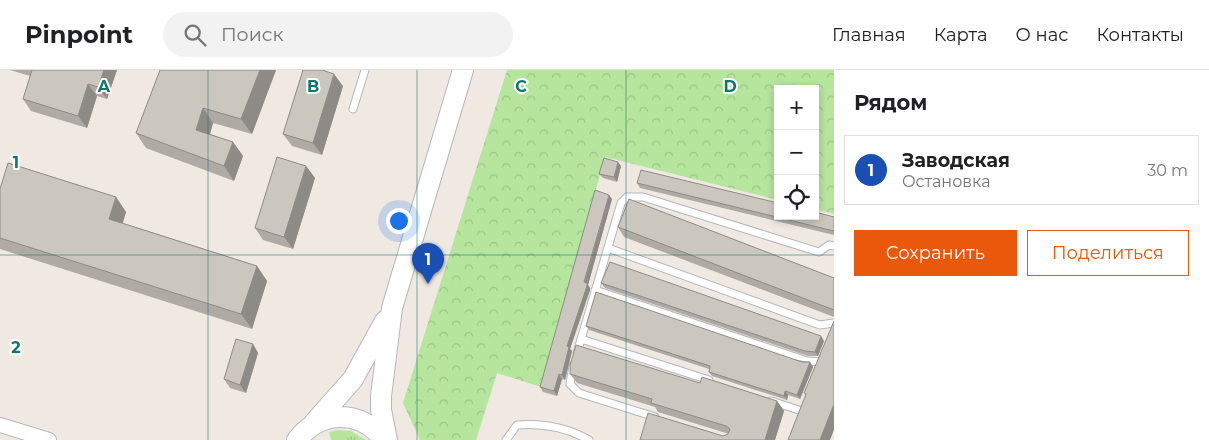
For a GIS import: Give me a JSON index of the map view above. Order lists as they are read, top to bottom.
{
  "page": {
    "header": "Pinpoint",
    "search": "Поиск",
    "nav": [
      "Главная",
      "Карта",
      "О нас",
      "Контакты"
    ],
    "heading": "Рядом",
    "map_buttons": ["+", "−"],
    "list": [
      {
        "mark": "1",
        "name": "Заводская",
        "note": "Остановка",
        "value": "30 m"
      }
    ],
    "buttons": ["Сохранить", "Поделиться"],
    "pins": "1"
  },
  "grid": {
    "columns": [
      "A",
      "B",
      "C",
      "D"
    ],
    "rows": ["1", "2"]
  }
}
